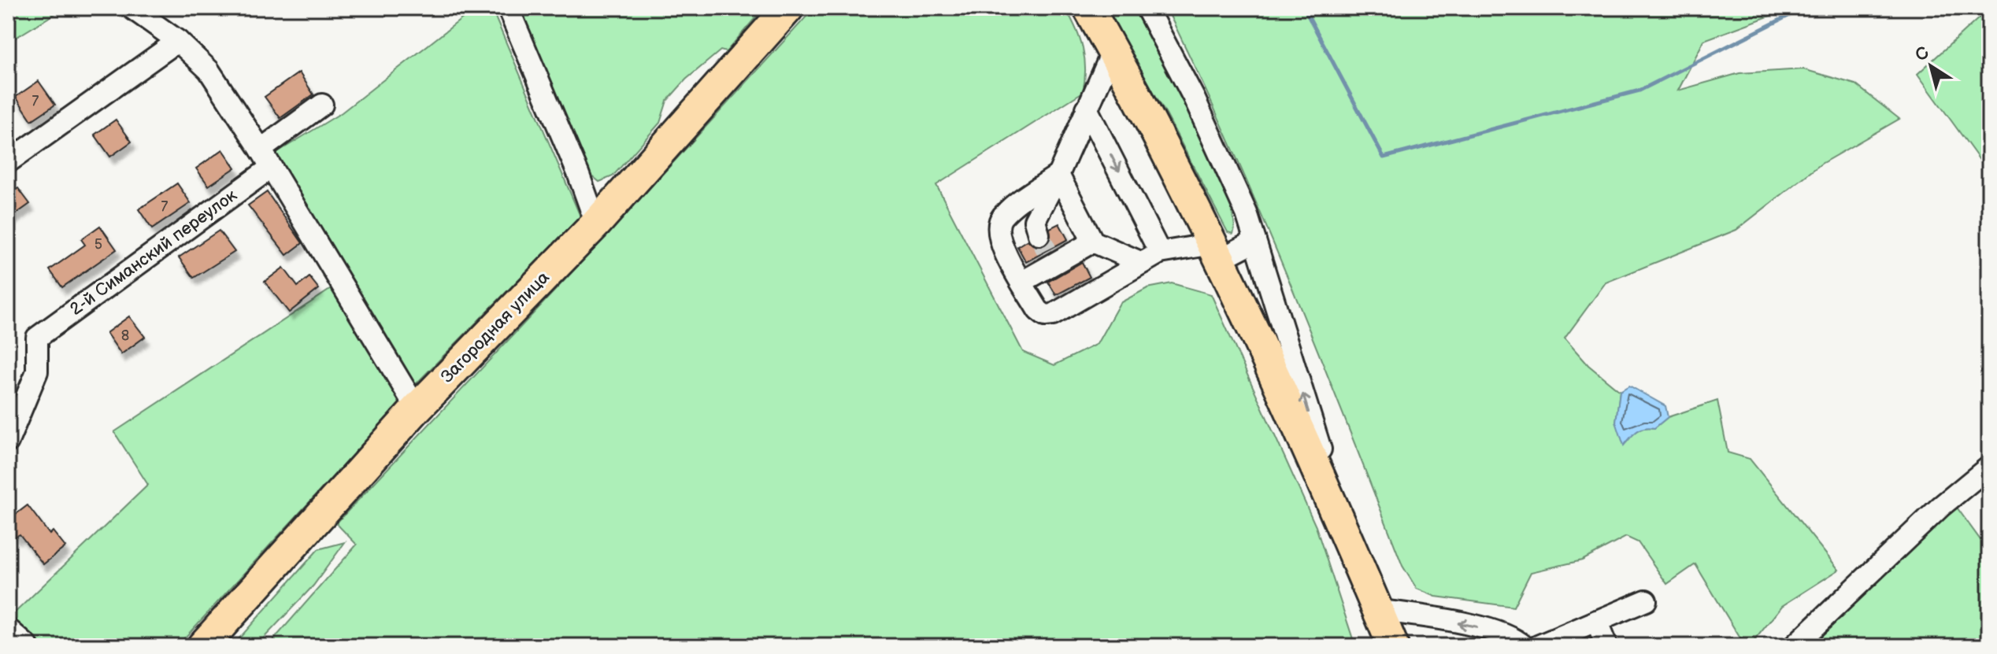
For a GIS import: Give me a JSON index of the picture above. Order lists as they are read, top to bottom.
{
  "streets": {
    "highway": ["Загородная улица"],
    "street": ["2-й Симанский переулок"]
  },
  "house_numbers": [
    "7",
    "7",
    "5",
    "8"
  ],
  "north": "top left"
}
